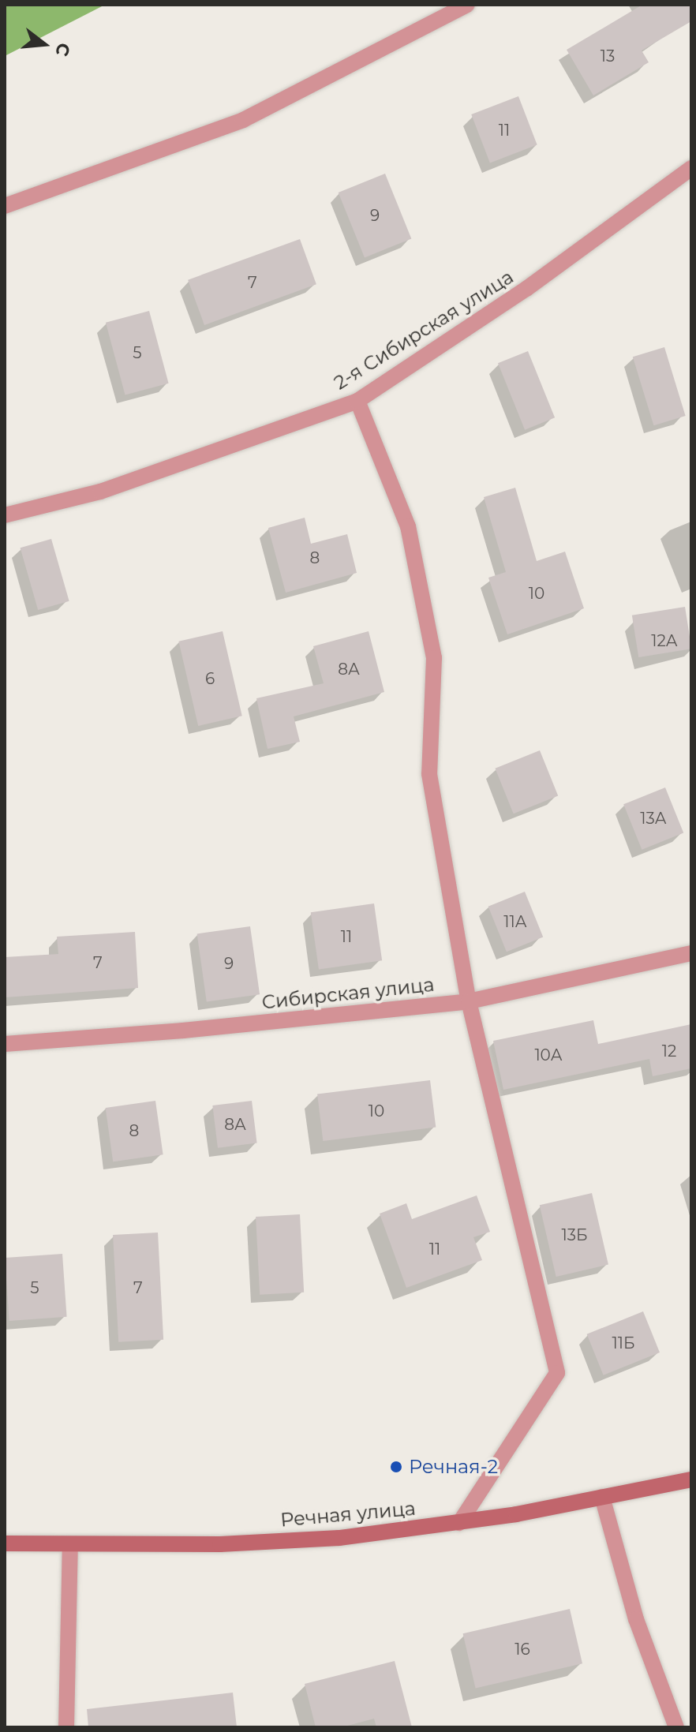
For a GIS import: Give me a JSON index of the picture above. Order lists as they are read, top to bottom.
{
  "streets": {
    "main road": ["Речная улица"],
    "street": ["2-я Сибирская улица", "Сибирская улица"]
  },
  "places": ["Речная-2"],
  "house_numbers": [
    "13",
    "11",
    "9",
    "7",
    "5",
    "8",
    "10",
    "12А",
    "8А",
    "6",
    "13А",
    "11А",
    "11",
    "7",
    "9",
    "12",
    "10А",
    "10",
    "8А",
    "8",
    "13Б",
    "11",
    "5",
    "7",
    "11Б",
    "16"
  ],
  "north": "right"
}
